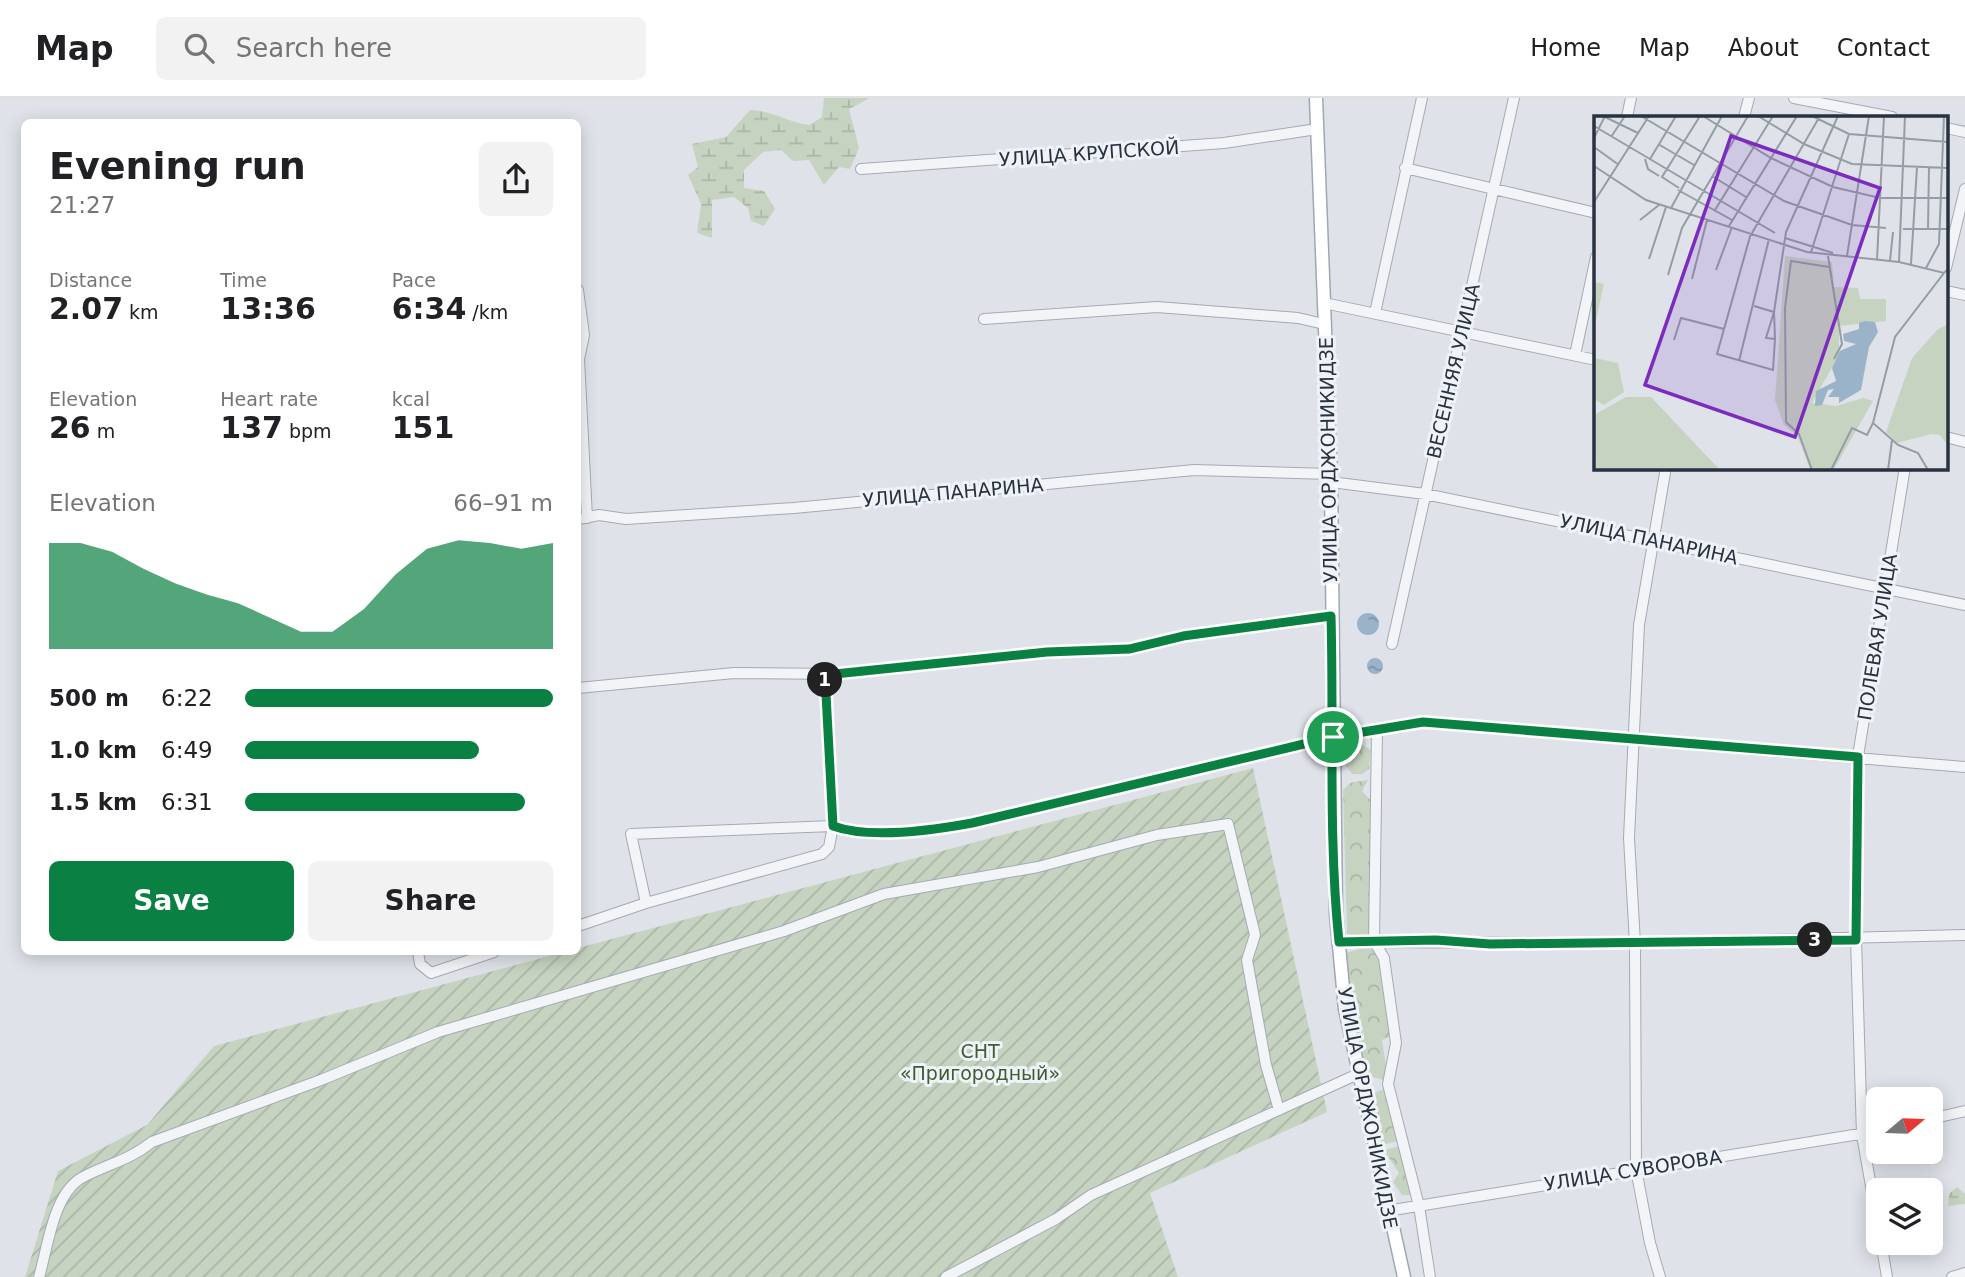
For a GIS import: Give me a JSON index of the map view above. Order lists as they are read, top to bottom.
{
  "streets": {
    "main road": ["УЛИЦА ОРДЖОНИКИДЗЕ"],
    "street": [
      "УЛИЦА КРУПСКОЙ",
      "ВЕСЕННЯЯ УЛИЦА",
      "УЛИЦА ПАНАРИНА",
      "ПОЛЕВАЯ УЛИЦА",
      "УЛИЦА СУВОРОВА"
    ]
  },
  "crossings": [
    ["УЛИЦА КРУПСКОЙ", "УЛИЦА ОРДЖОНИКИДЗЕ"],
    ["ВЕСЕННЯЯ УЛИЦА", "УЛИЦА ПАНАРИНА"],
    ["УЛИЦА ОРДЖОНИКИДЗЕ", "УЛИЦА ПАНАРИНА"],
    ["УЛИЦА ОРДЖОНИКИДЗЕ", "УЛИЦА СУВОРОВА"],
    ["УЛИЦА ПАНАРИНА", "ПОЛЕВАЯ УЛИЦА"],
    ["ПОЛЕВАЯ УЛИЦА", "УЛИЦА СУВОРОВА"]
  ],
  "parks": ["СНТ «Пригородный»"],
  "north": "right",
  "page": {
    "header": "Map",
    "search": "Search here",
    "nav": [
      "Home",
      "Map",
      "About",
      "Contact"
    ],
    "heading": ["Evening run", "21:27"],
    "stats": [
      ["Distance", "2.07 km"],
      ["Time", "13:36"],
      ["Pace", "6:34 /km"],
      ["Elevation", "26 m"],
      ["Heart rate", "137 bpm"],
      ["kcal", "151"]
    ],
    "chart": ["Elevation", "66–91 m"],
    "pins": ["1", "3"],
    "list": [
      {
        "name": "500 m",
        "note": "6:22"
      },
      {
        "name": "1.0 km",
        "note": "6:49"
      },
      {
        "name": "1.5 km",
        "note": "6:31"
      }
    ],
    "buttons": ["Save", "Share"]
  }
}
